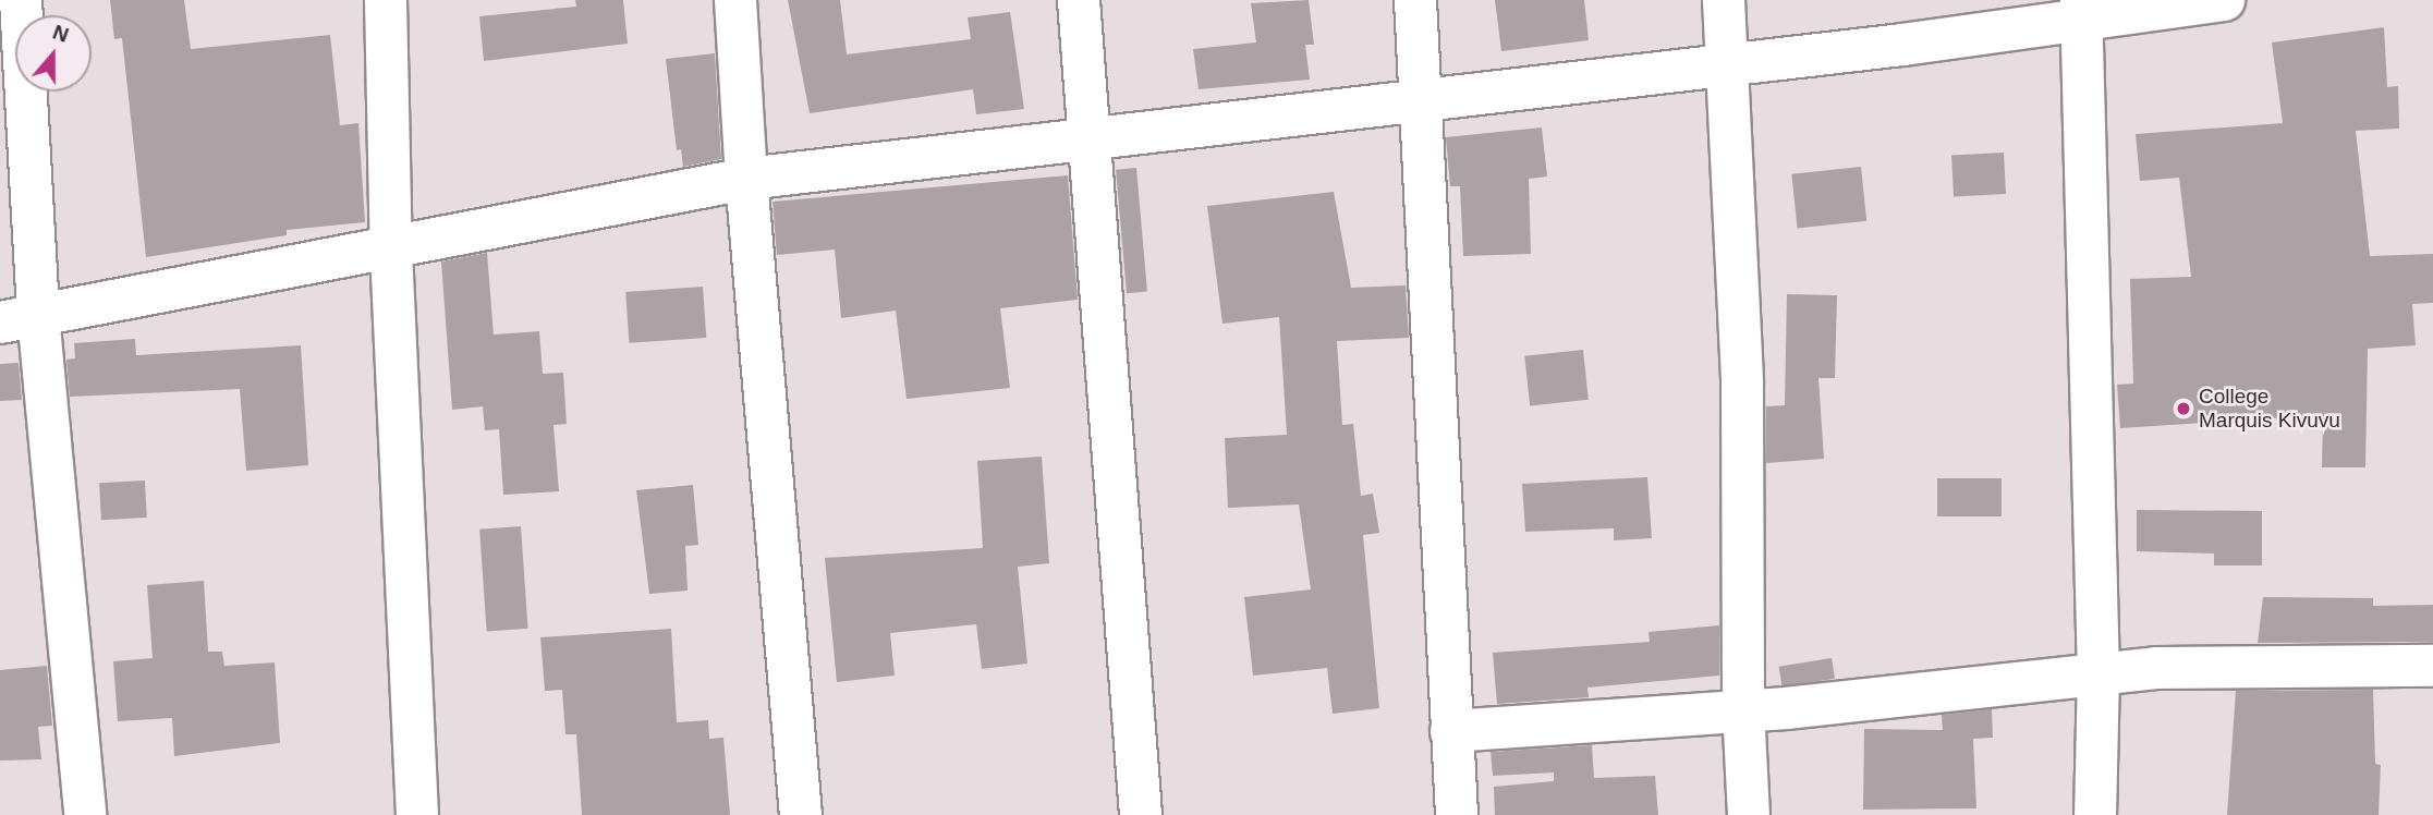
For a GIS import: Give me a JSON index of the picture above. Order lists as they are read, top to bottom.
{
  "places": ["College Marquis Kivuvu"],
  "north": "top"
}
